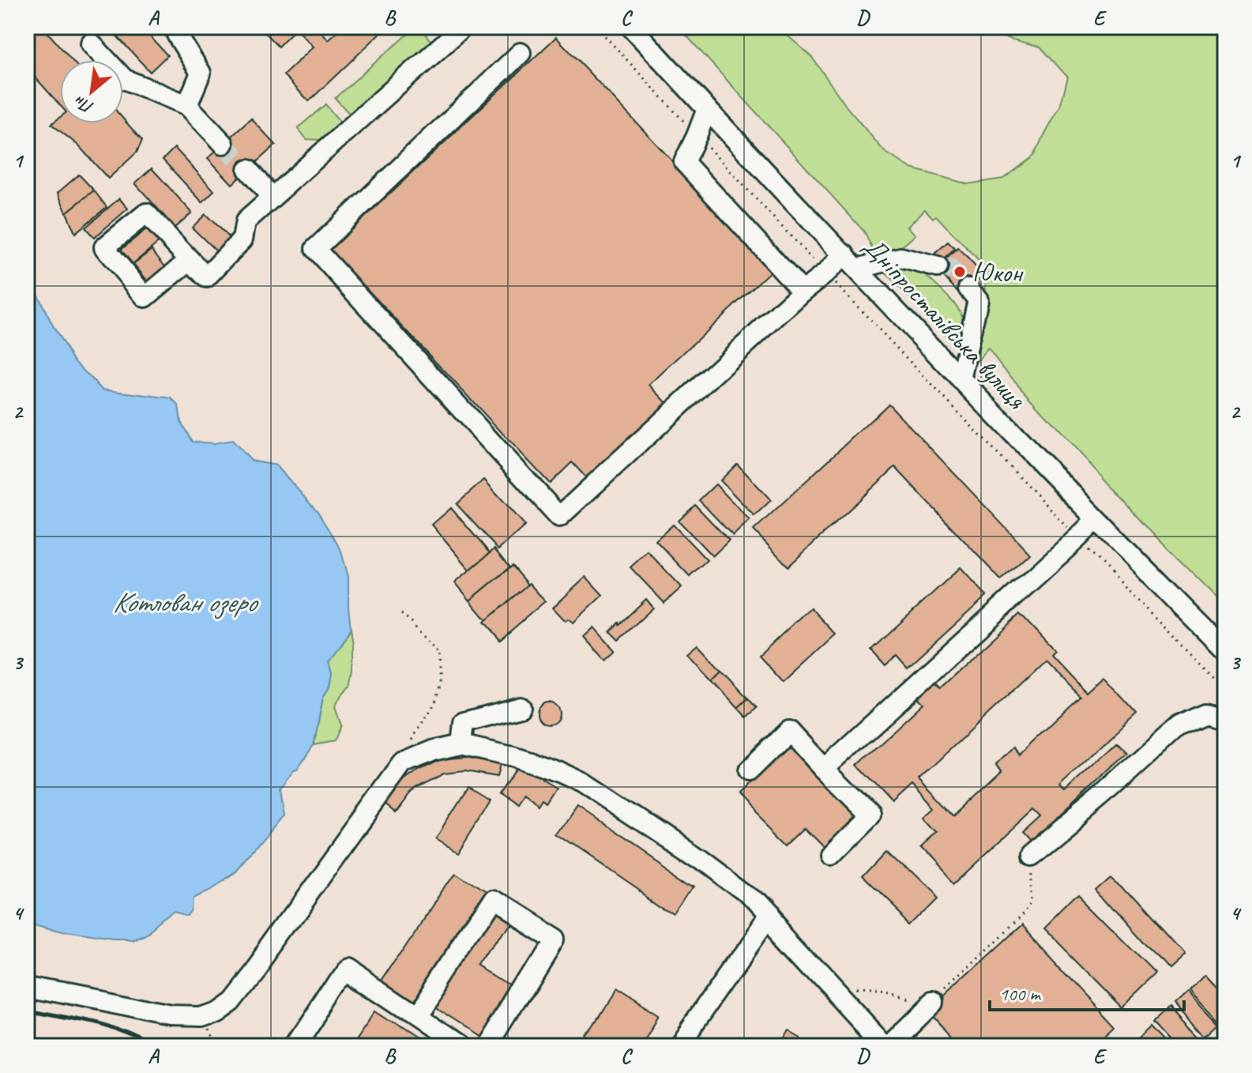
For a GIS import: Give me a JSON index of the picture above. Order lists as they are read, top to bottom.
{
  "streets": {
    "street": ["Дніпросталівська вулиця"]
  },
  "water": ["Котлован озеро"],
  "places": ["Юкон"],
  "scale_bar": "100 m",
  "north": "bottom left",
  "grid": {
    "columns": [
      "A",
      "B",
      "C",
      "D",
      "E"
    ],
    "rows": [
      "1",
      "2",
      "3",
      "4"
    ]
  }
}
